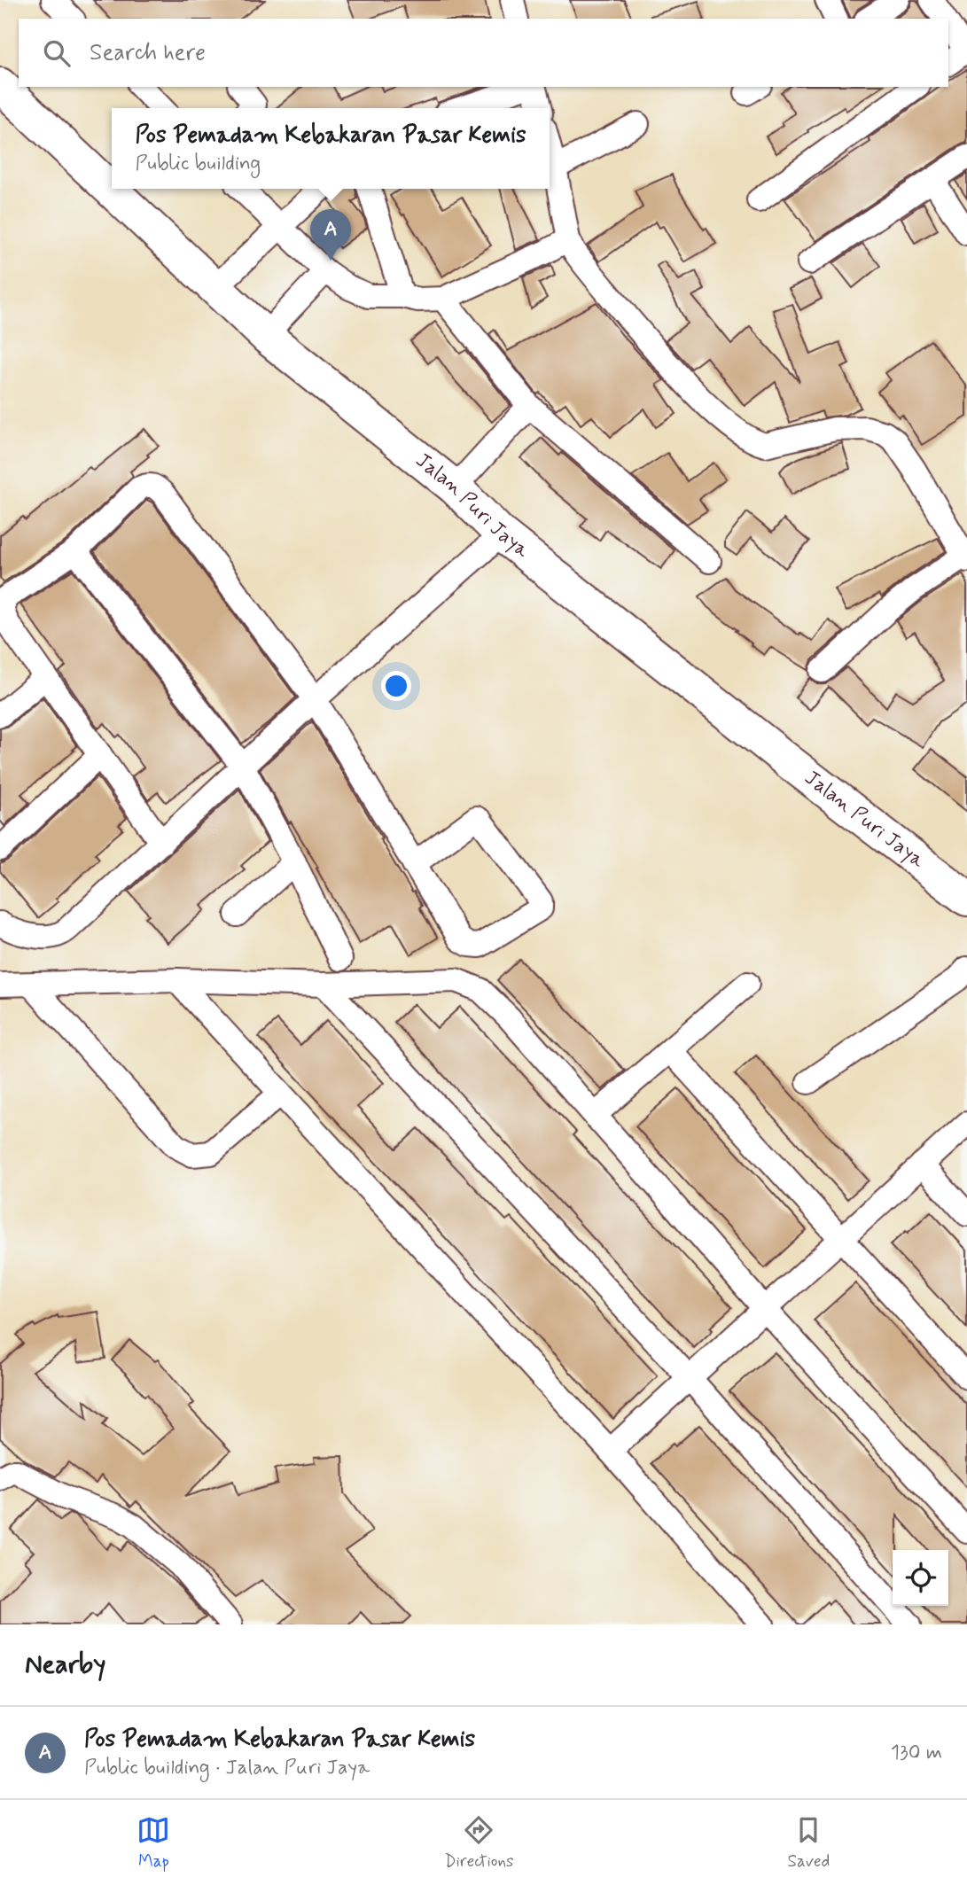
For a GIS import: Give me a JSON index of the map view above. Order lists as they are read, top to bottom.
{
  "streets": {
    "street": ["Jalan Puri Jaya"]
  },
  "page": {
    "search": "Search here",
    "popup": ["Pos Pemadam Kebakaran Pasar Kemis", "Public building"],
    "pins": "A",
    "heading": "Nearby",
    "list": [
      {
        "mark": "A",
        "name": "Pos Pemadam Kebakaran Pasar Kemis",
        "note": "Public building · Jalan Puri Jaya",
        "value": "130 m"
      }
    ],
    "nav": ["Map", "Directions", "Saved"]
  }
}
